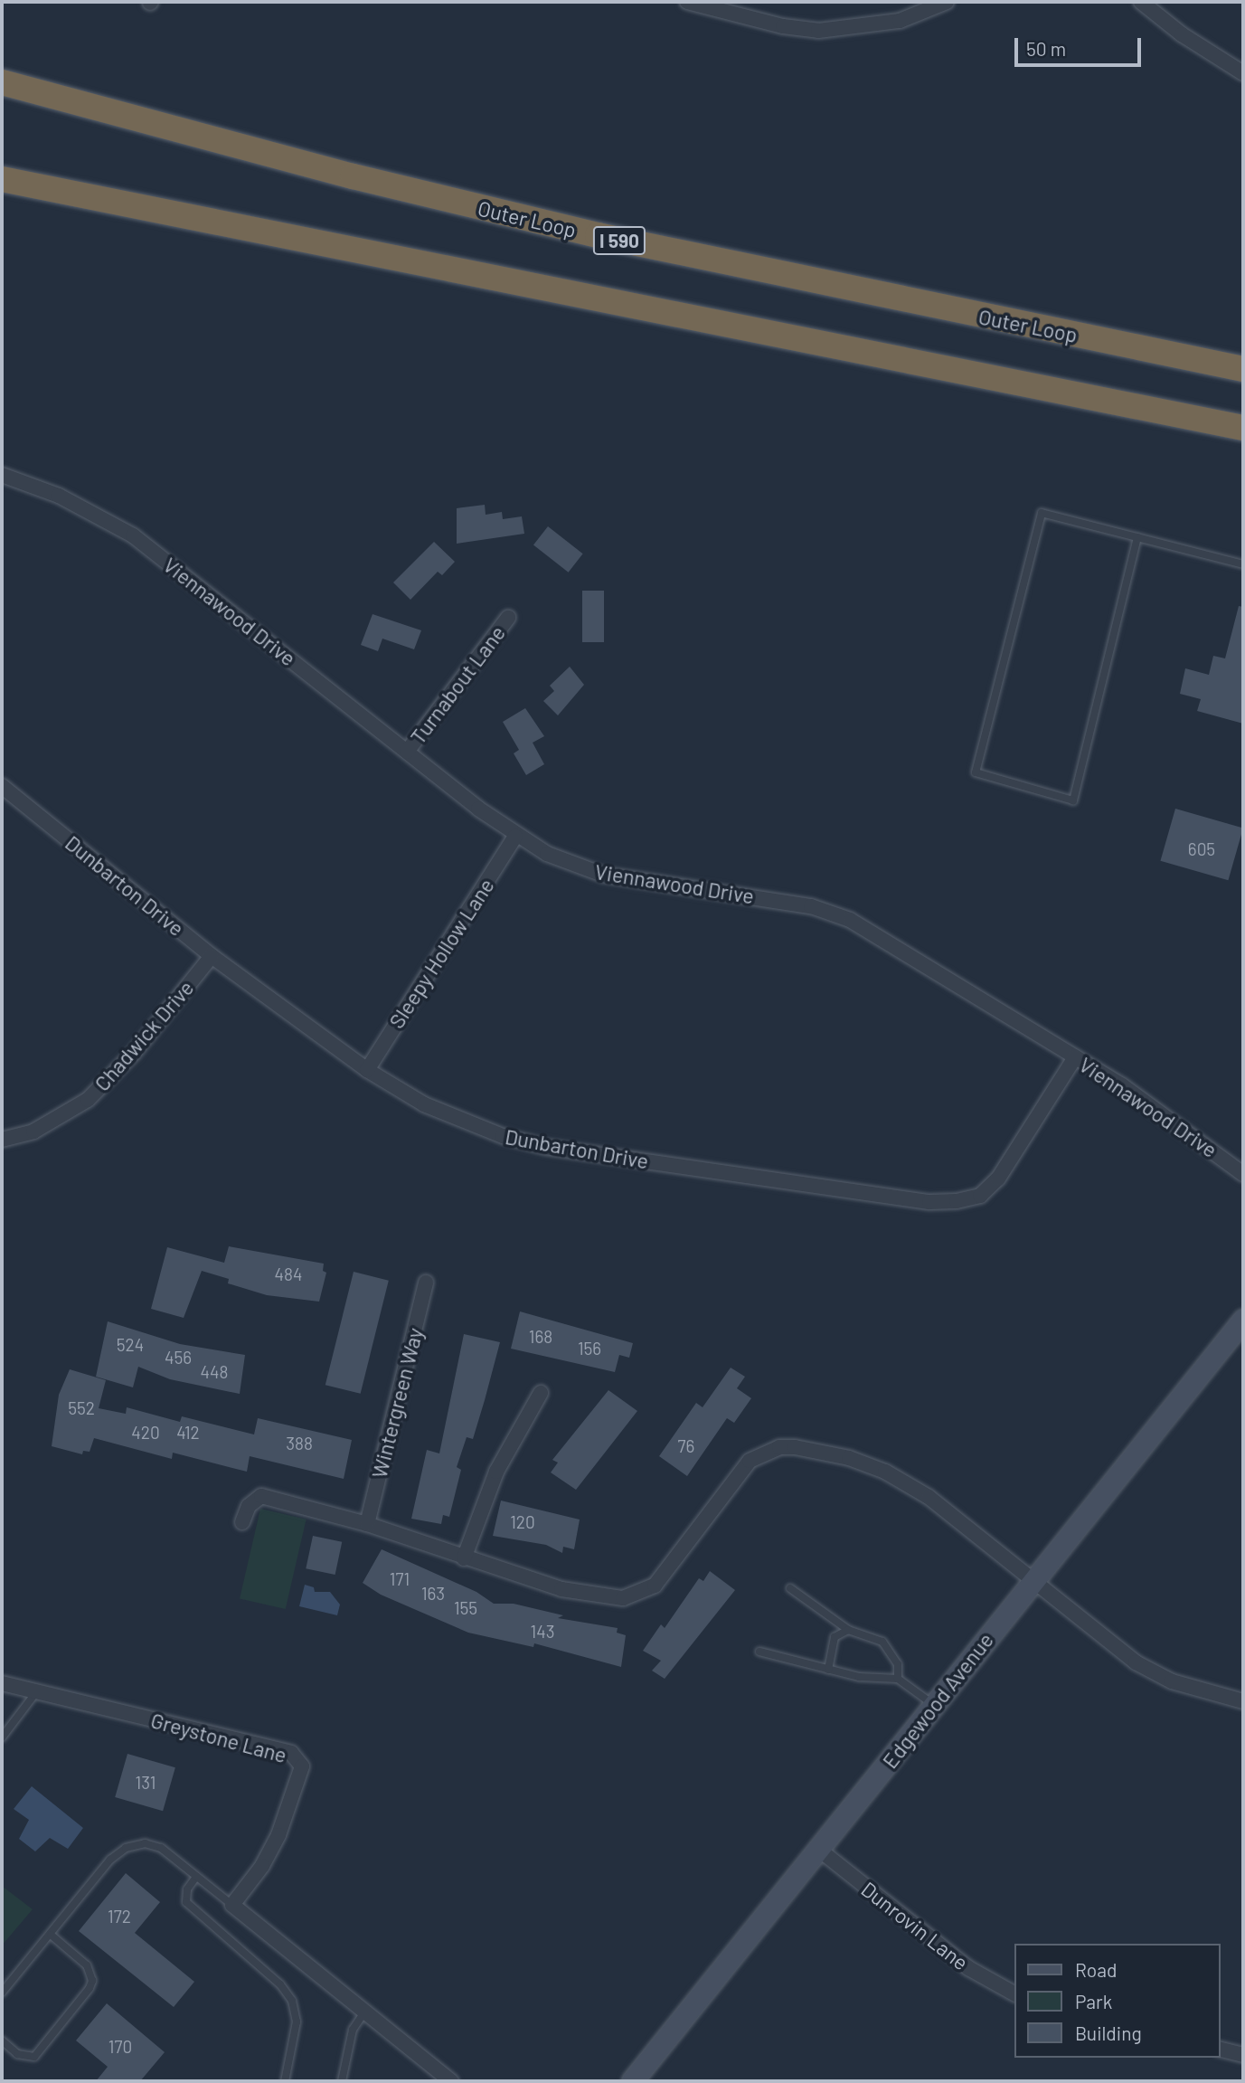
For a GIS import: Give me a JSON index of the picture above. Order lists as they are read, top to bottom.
{
  "streets": {
    "highway": ["Outer Loop", "I 590"],
    "street": [
      "Viennawood Drive",
      "Turnabout Lane",
      "Dunbarton Drive",
      "Sleepy Hollow Lane",
      "Chadwick Drive",
      "Wintergreen Way",
      "Edgewood Avenue",
      "Greystone Lane",
      "Dunrovin Lane"
    ]
  },
  "crossings": [
    ["Viennawood Drive", "Turnabout Lane"],
    ["Viennawood Drive", "Dunbarton Drive"],
    ["Viennawood Drive", "Sleepy Hollow Lane"],
    ["Dunbarton Drive", "Sleepy Hollow Lane"],
    ["Dunbarton Drive", "Chadwick Drive"],
    ["Edgewood Avenue", "Dunrovin Lane"]
  ],
  "house_numbers": [
    "605",
    "484",
    "168",
    "524",
    "156",
    "456",
    "448",
    "552",
    "420",
    "412",
    "388",
    "76",
    "120",
    "171",
    "163",
    "155",
    "143",
    "131",
    "172",
    "170"
  ],
  "legend": ["Road", "Park", "Building"],
  "scale_bar": "50 m"
}
